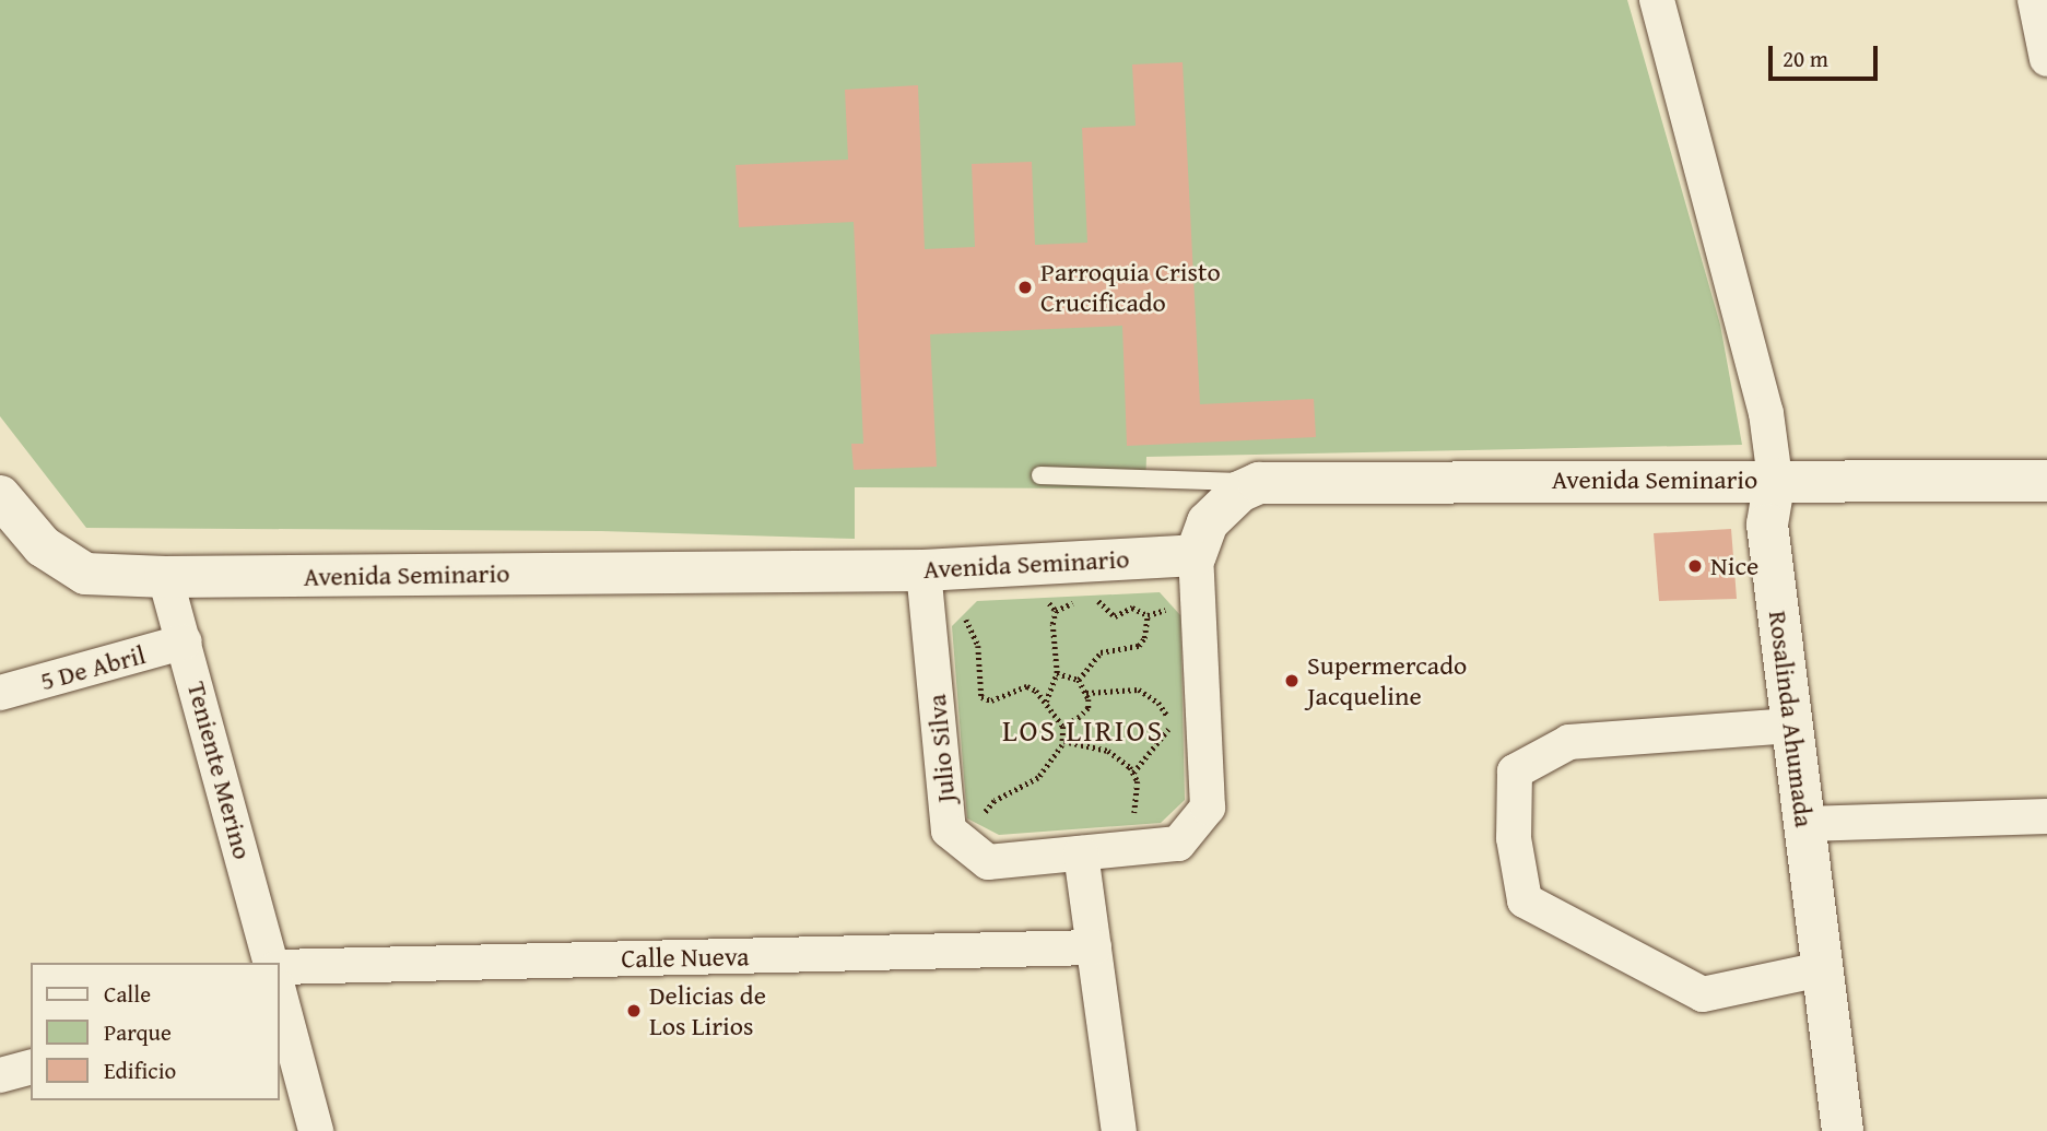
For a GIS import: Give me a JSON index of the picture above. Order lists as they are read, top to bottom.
{
  "streets": {
    "street": [
      "Avenida Seminario",
      "5 De Abril",
      "Rosalinda Ahumada",
      "Julio Silva",
      "Teniente Merino",
      "Calle Nueva"
    ]
  },
  "crossings": [
    ["Avenida Seminario", "Rosalinda Ahumada"],
    ["Avenida Seminario", "Julio Silva"],
    ["Avenida Seminario", "Teniente Merino"],
    ["5 De Abril", "Teniente Merino"]
  ],
  "districts": ["LOS LIRIOS"],
  "places": [
    "Parroquia Cristo Crucificado",
    "Nice",
    "Supermercado Jacqueline",
    "Delicias de Los Lirios"
  ],
  "legend": ["Calle", "Parque", "Edificio"],
  "scale_bar": "20 m"
}
